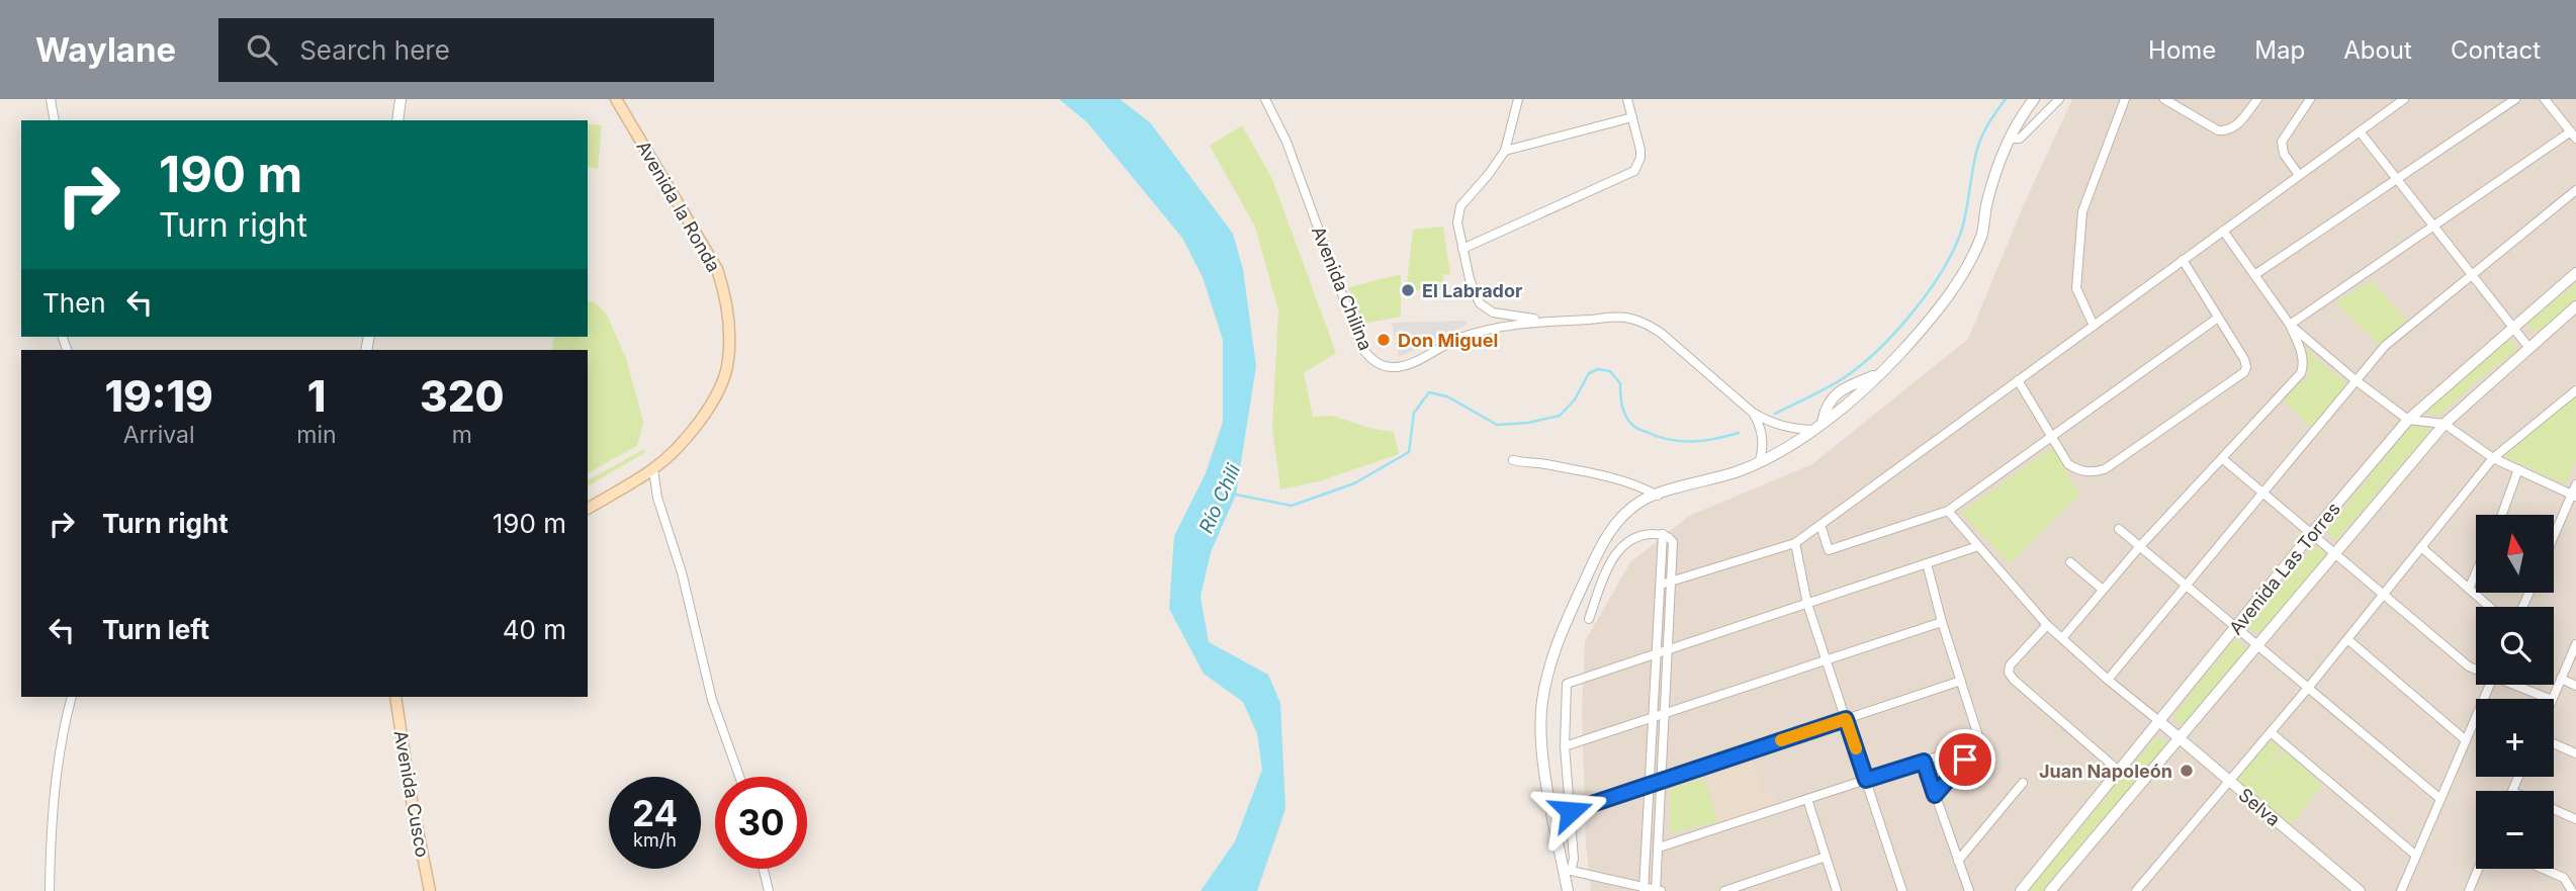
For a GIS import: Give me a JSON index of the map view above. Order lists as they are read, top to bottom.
{
  "streets": {
    "main road": ["Avenida la Ronda", "Avenida Cusco"],
    "street": ["Avenida Chilina", "Avenida Las Torres", "Selva"]
  },
  "crossings": [
    ["Avenida Las Torres", "Selva"]
  ],
  "water": ["Río Chili"],
  "places": ["El Labrador", "Don Miguel", "Juan Napoleón"],
  "north": "top",
  "page": {
    "header": "Waylane",
    "search": "Search here",
    "nav": [
      "Home",
      "Map",
      "About",
      "Contact"
    ],
    "turn": ["190 m", "Turn right"],
    "then": "Then",
    "eta": [
      "19:19",
      "Arrival",
      "1",
      "min",
      "320",
      "m"
    ],
    "list": [
      {
        "name": "Turn right",
        "value": "190 m"
      },
      {
        "name": "Turn left",
        "value": "40 m"
      }
    ],
    "map_buttons": ["+", "−"],
    "speed": "24 km/h",
    "limit": "30"
  }
}
